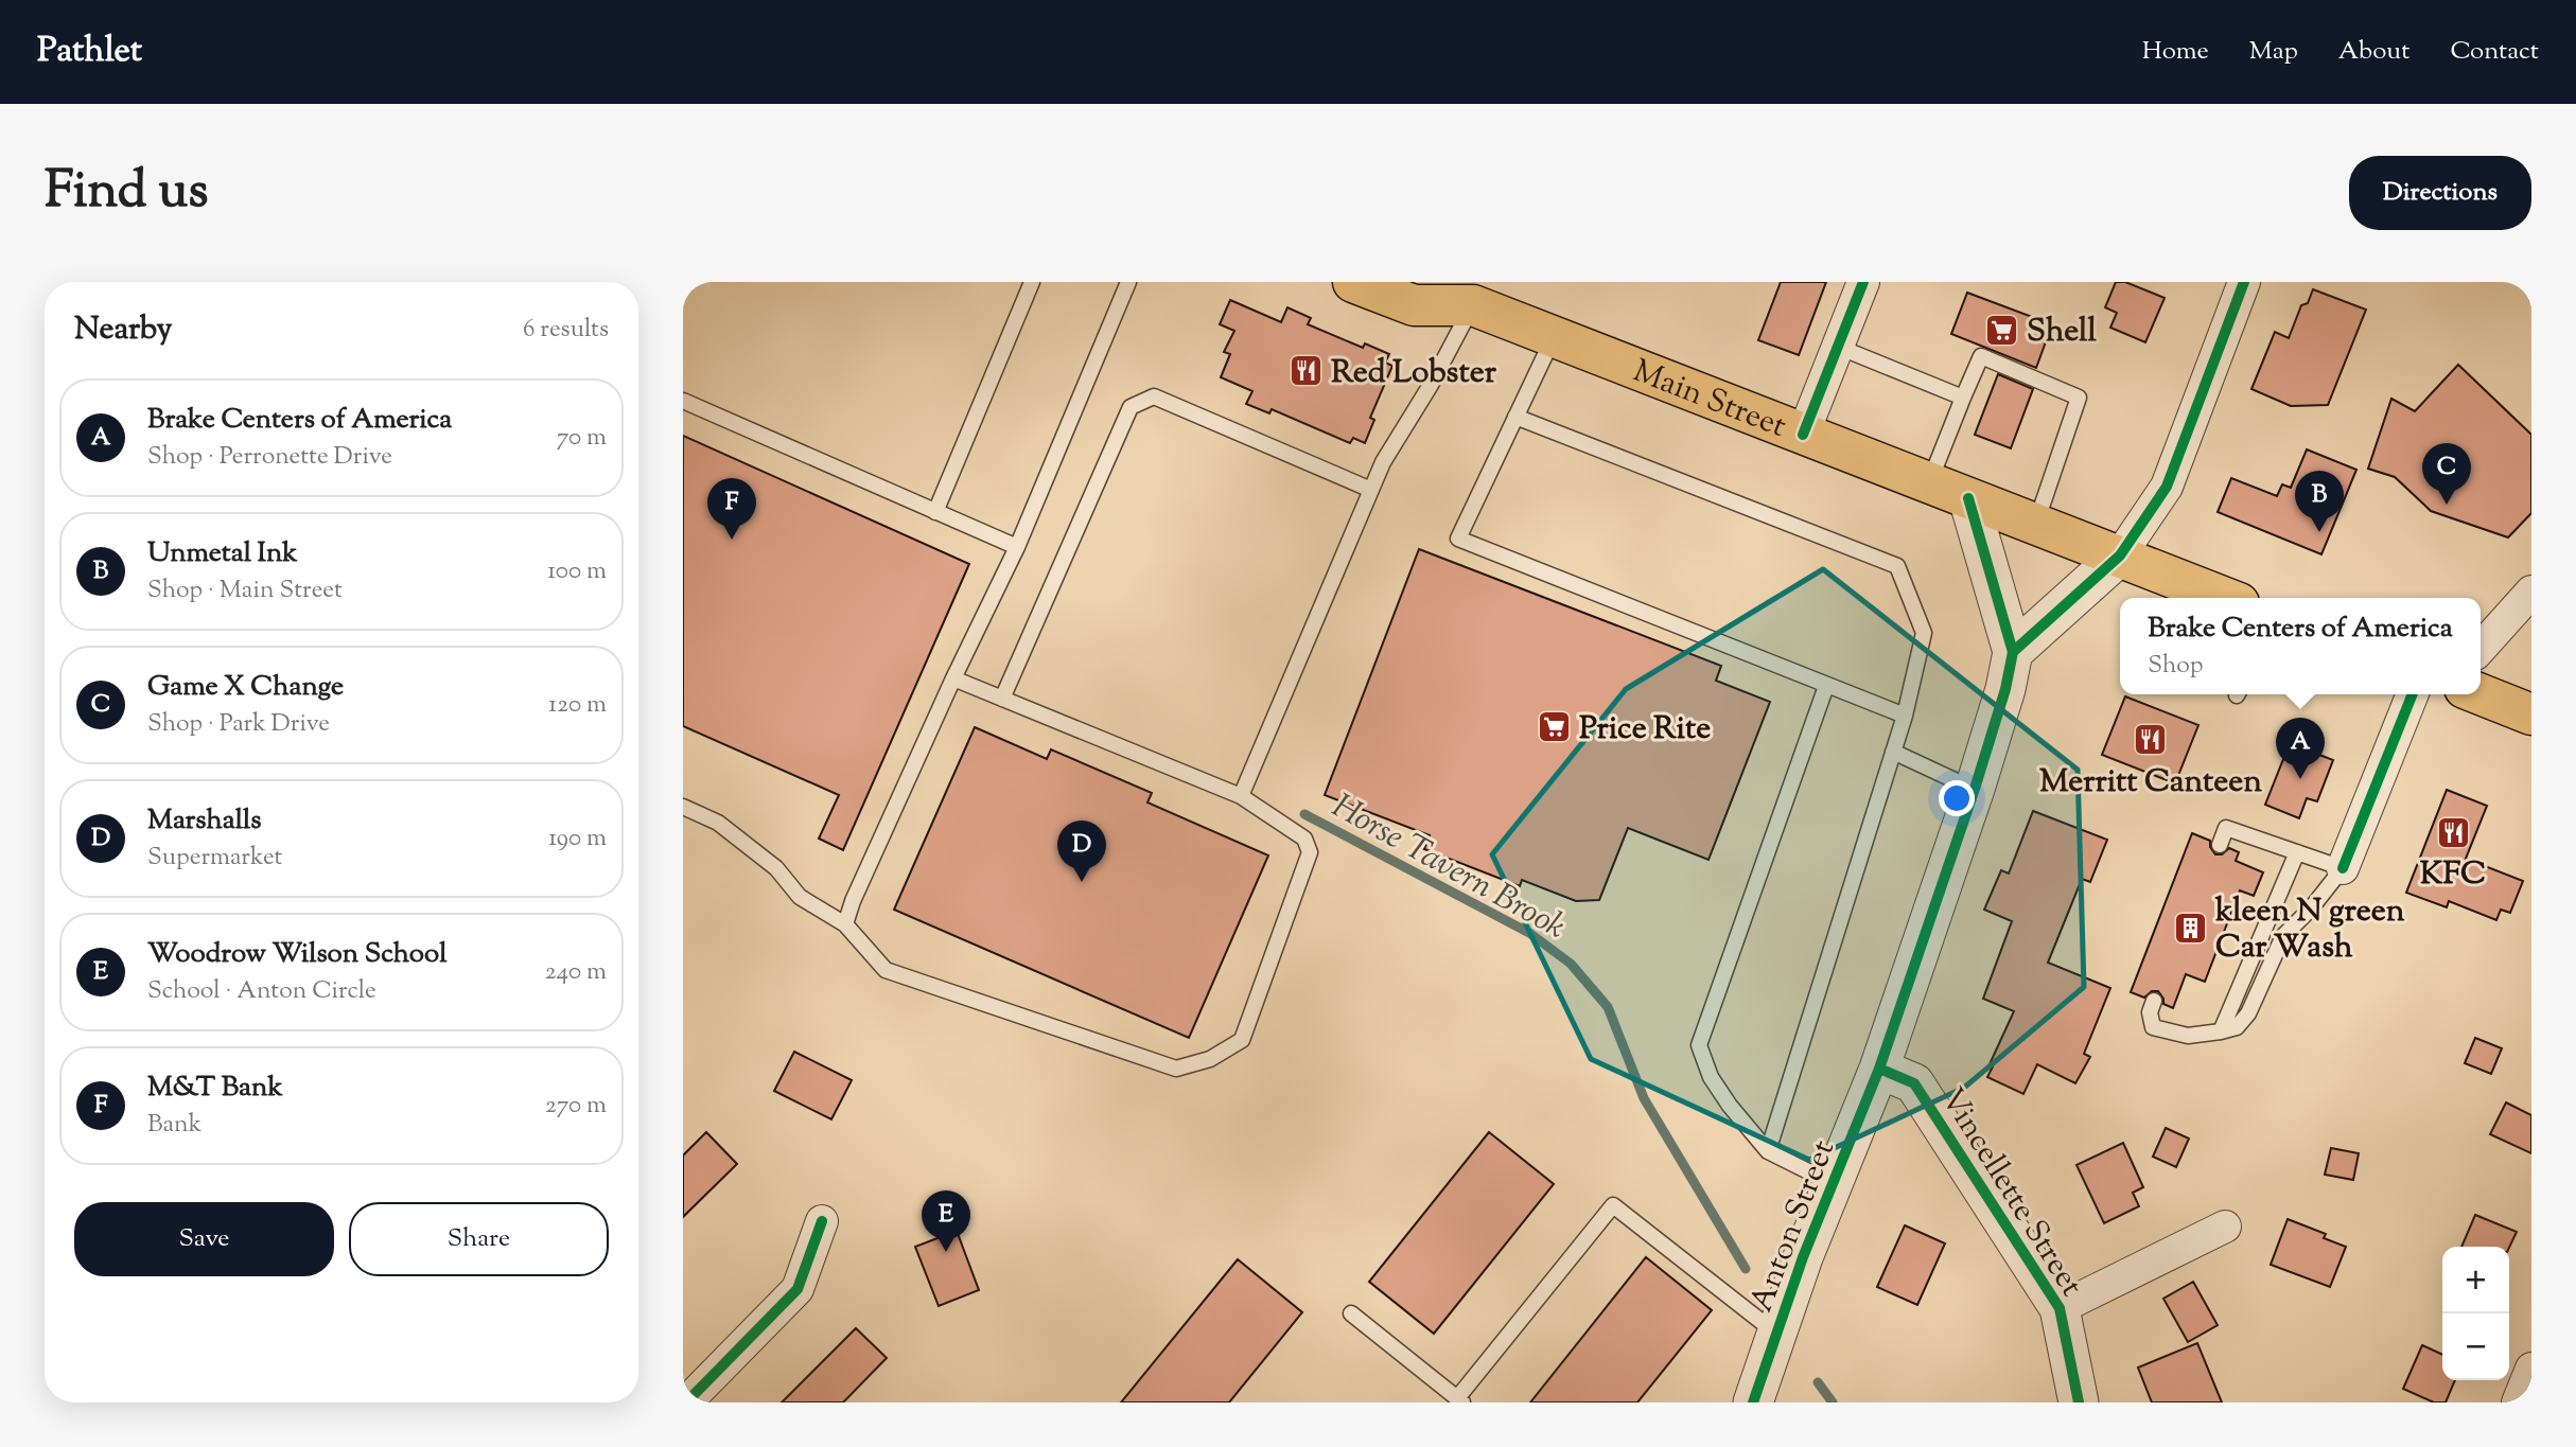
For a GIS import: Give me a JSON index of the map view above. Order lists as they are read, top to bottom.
{
  "streets": {
    "main road": ["Main Street"],
    "street": ["Vincellette Street", "Anton Street"]
  },
  "crossings": [
    ["Vincellette Street", "Anton Street"]
  ],
  "water": ["Horse Tavern Brook"],
  "places": {
    "supermarket": ["Shell", "Price Rite"],
    "restaurant": ["Red Lobster", "Merritt Canteen", "KFC"],
    "building": ["kleen N green Car Wash"]
  },
  "page": {
    "header": "Pathlet",
    "nav": [
      "Home",
      "Map",
      "About",
      "Contact"
    ],
    "title": "Find us",
    "buttons": [
      "Directions",
      ["Save", "Share"]
    ],
    "heading": ["Nearby", "6 results"],
    "list": [
      {
        "mark": "A",
        "name": "Brake Centers of America",
        "note": "Shop · Perronette Drive",
        "value": "70 m"
      },
      {
        "mark": "B",
        "name": "Unmetal Ink",
        "note": "Shop · Main Street",
        "value": "100 m"
      },
      {
        "mark": "C",
        "name": "Game X Change",
        "note": "Shop · Park Drive",
        "value": "120 m"
      },
      {
        "mark": "D",
        "name": "Marshalls",
        "note": "Supermarket",
        "value": "190 m"
      },
      {
        "mark": "E",
        "name": "Woodrow Wilson School",
        "note": "School · Anton Circle",
        "value": "240 m"
      },
      {
        "mark": "F",
        "name": "M&T Bank",
        "note": "Bank",
        "value": "270 m"
      }
    ],
    "pins": [
      "C",
      "B",
      "F",
      "A",
      "D",
      "E"
    ],
    "popup": ["Brake Centers of America", "Shop"],
    "map_buttons": ["+", "−"]
  }
}
